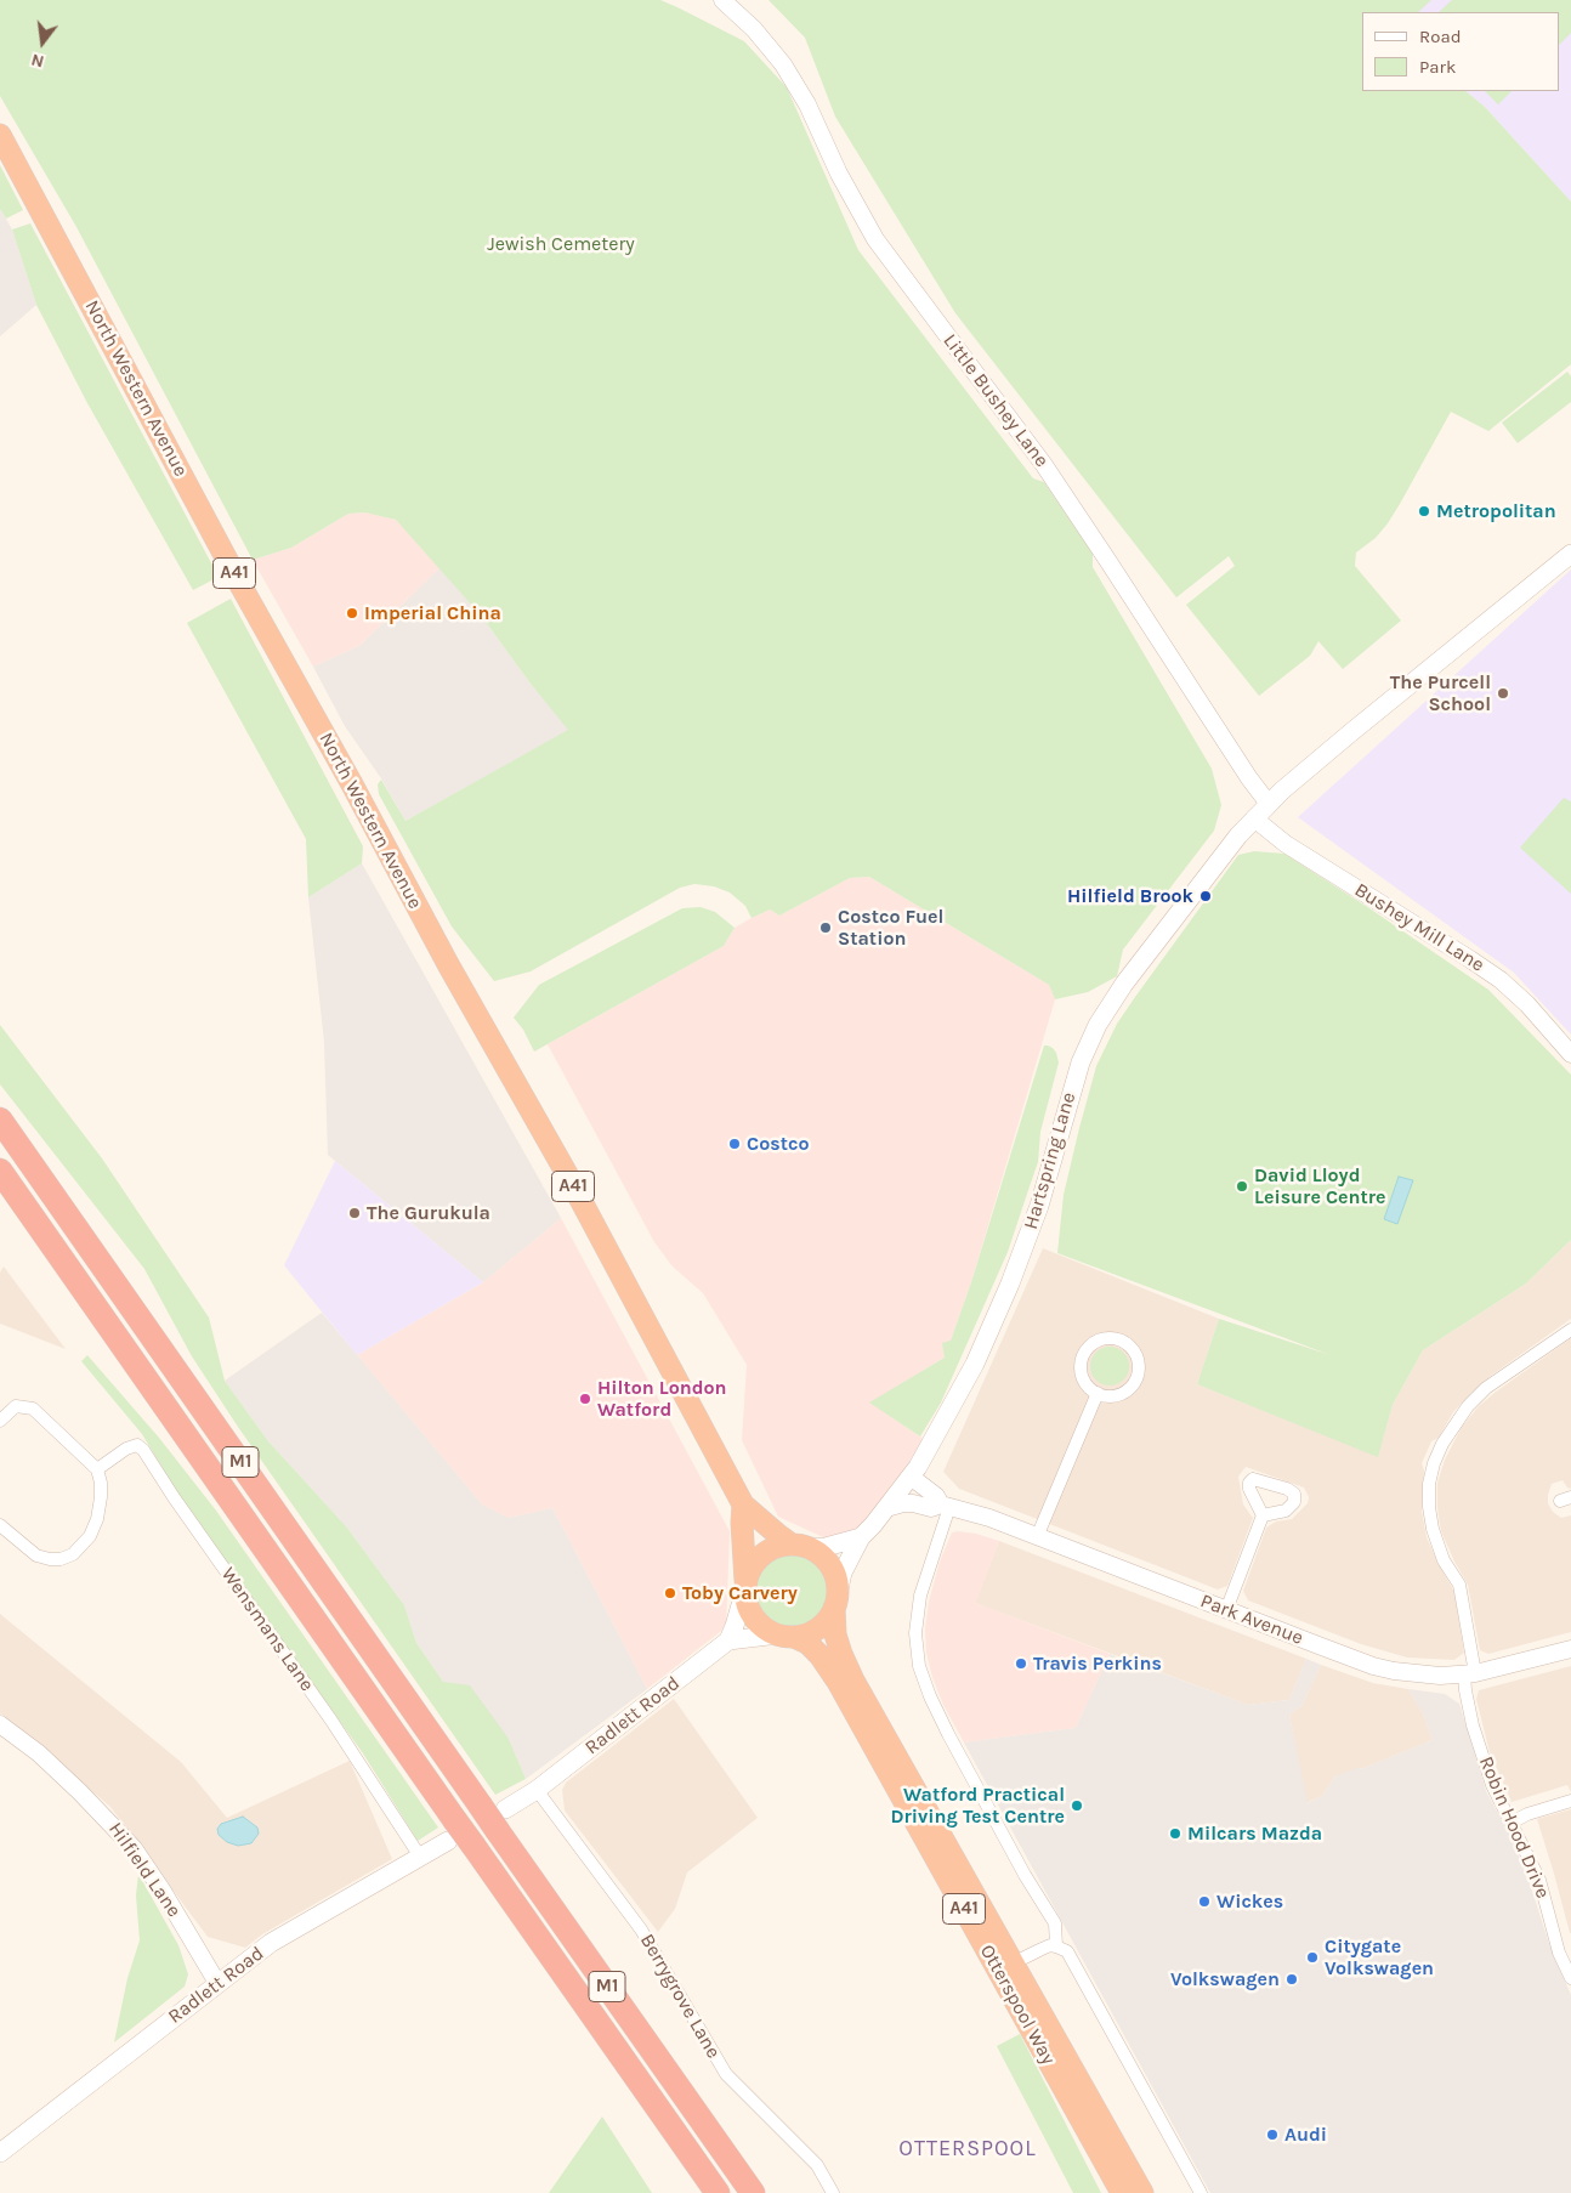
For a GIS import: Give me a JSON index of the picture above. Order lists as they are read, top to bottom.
{
  "streets": {
    "highway": [
      "North Western Avenue",
      "A41",
      "M1",
      "Otterspool Way"
    ],
    "main road": ["Hartspring Lane", "Radlett Road"],
    "street": [
      "Little Bushey Lane",
      "Bushey Mill Lane",
      "Park Avenue",
      "Wensmans Lane",
      "Robin Hood Drive",
      "Hilfield Lane",
      "Berrygrove Lane"
    ]
  },
  "crossings": [
    ["North Western Avenue", "Hartspring Lane"],
    ["North Western Avenue", "Otterspool Way"],
    ["Little Bushey Lane", "Hartspring Lane"],
    ["Bushey Mill Lane", "Hartspring Lane"],
    ["Hartspring Lane", "Park Avenue"],
    ["Hartspring Lane", "Otterspool Way"],
    ["M1", "Radlett Road"],
    ["Park Avenue", "Robin Hood Drive"],
    ["Wensmans Lane", "Radlett Road"],
    ["Radlett Road", "Hilfield Lane"],
    ["Radlett Road", "Berrygrove Lane"]
  ],
  "districts": ["OTTERSPOOL"],
  "parks": ["Jewish Cemetery"],
  "places": [
    "Metropolitan",
    "Imperial China",
    "The Purcell School",
    "Hilfield Brook",
    "Costco Fuel Station",
    "Costco",
    "David Lloyd Leisure Centre",
    "The Gurukula",
    "Hilton London Watford",
    "Toby Carvery",
    "Travis Perkins",
    "Watford Practical Driving Test Centre",
    "Milcars Mazda",
    "Wickes",
    "Citygate Volkswagen",
    "Volkswagen",
    "Audi"
  ],
  "legend": ["Road", "Park"],
  "north": "bottom"
}
